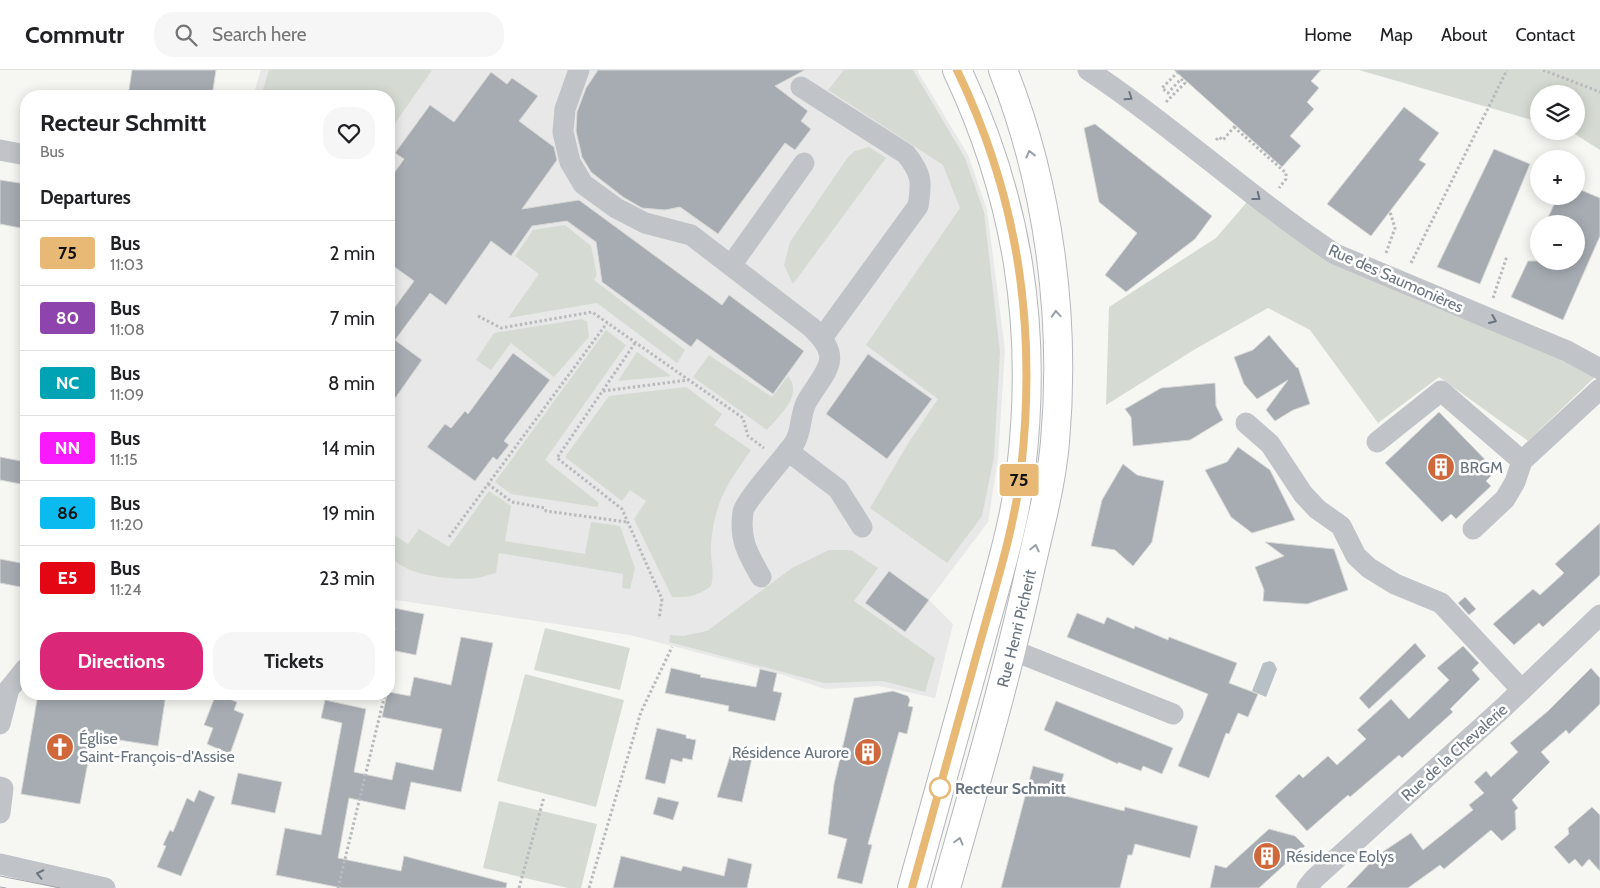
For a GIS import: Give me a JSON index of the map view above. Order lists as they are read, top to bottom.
{
  "streets": {
    "main road": ["Rue Henri Picherit"],
    "street": ["Rue des Saumonières", "Rue de la Chevalerie"]
  },
  "one_way": ["Rue des Saumonières"],
  "places": {
    "building": ["BRGM", "Résidence Aurore", "Résidence Eolys"],
    "church": ["Église Saint-François-d'Assise"],
    "other": ["Recteur Schmitt"]
  },
  "lines": ["bus line 75"],
  "page": {
    "header": "Commutr",
    "search": "Search here",
    "nav": [
      "Home",
      "Map",
      "About",
      "Contact"
    ],
    "on_map": "75",
    "map_buttons": ["+", "−"],
    "heading": [
      ["Recteur Schmitt", "Bus"],
      "Departures"
    ],
    "list": [
      {
        "mark": "75",
        "name": "Bus",
        "note": "11:03",
        "value": "2 min"
      },
      {
        "mark": "80",
        "name": "Bus",
        "note": "11:08",
        "value": "7 min"
      },
      {
        "mark": "NC",
        "name": "Bus",
        "note": "11:09",
        "value": "8 min"
      },
      {
        "mark": "NN",
        "name": "Bus",
        "note": "11:15",
        "value": "14 min"
      },
      {
        "mark": "86",
        "name": "Bus",
        "note": "11:20",
        "value": "19 min"
      },
      {
        "mark": "E5",
        "name": "Bus",
        "note": "11:24",
        "value": "23 min"
      }
    ],
    "buttons": ["Directions", "Tickets"]
  }
}
